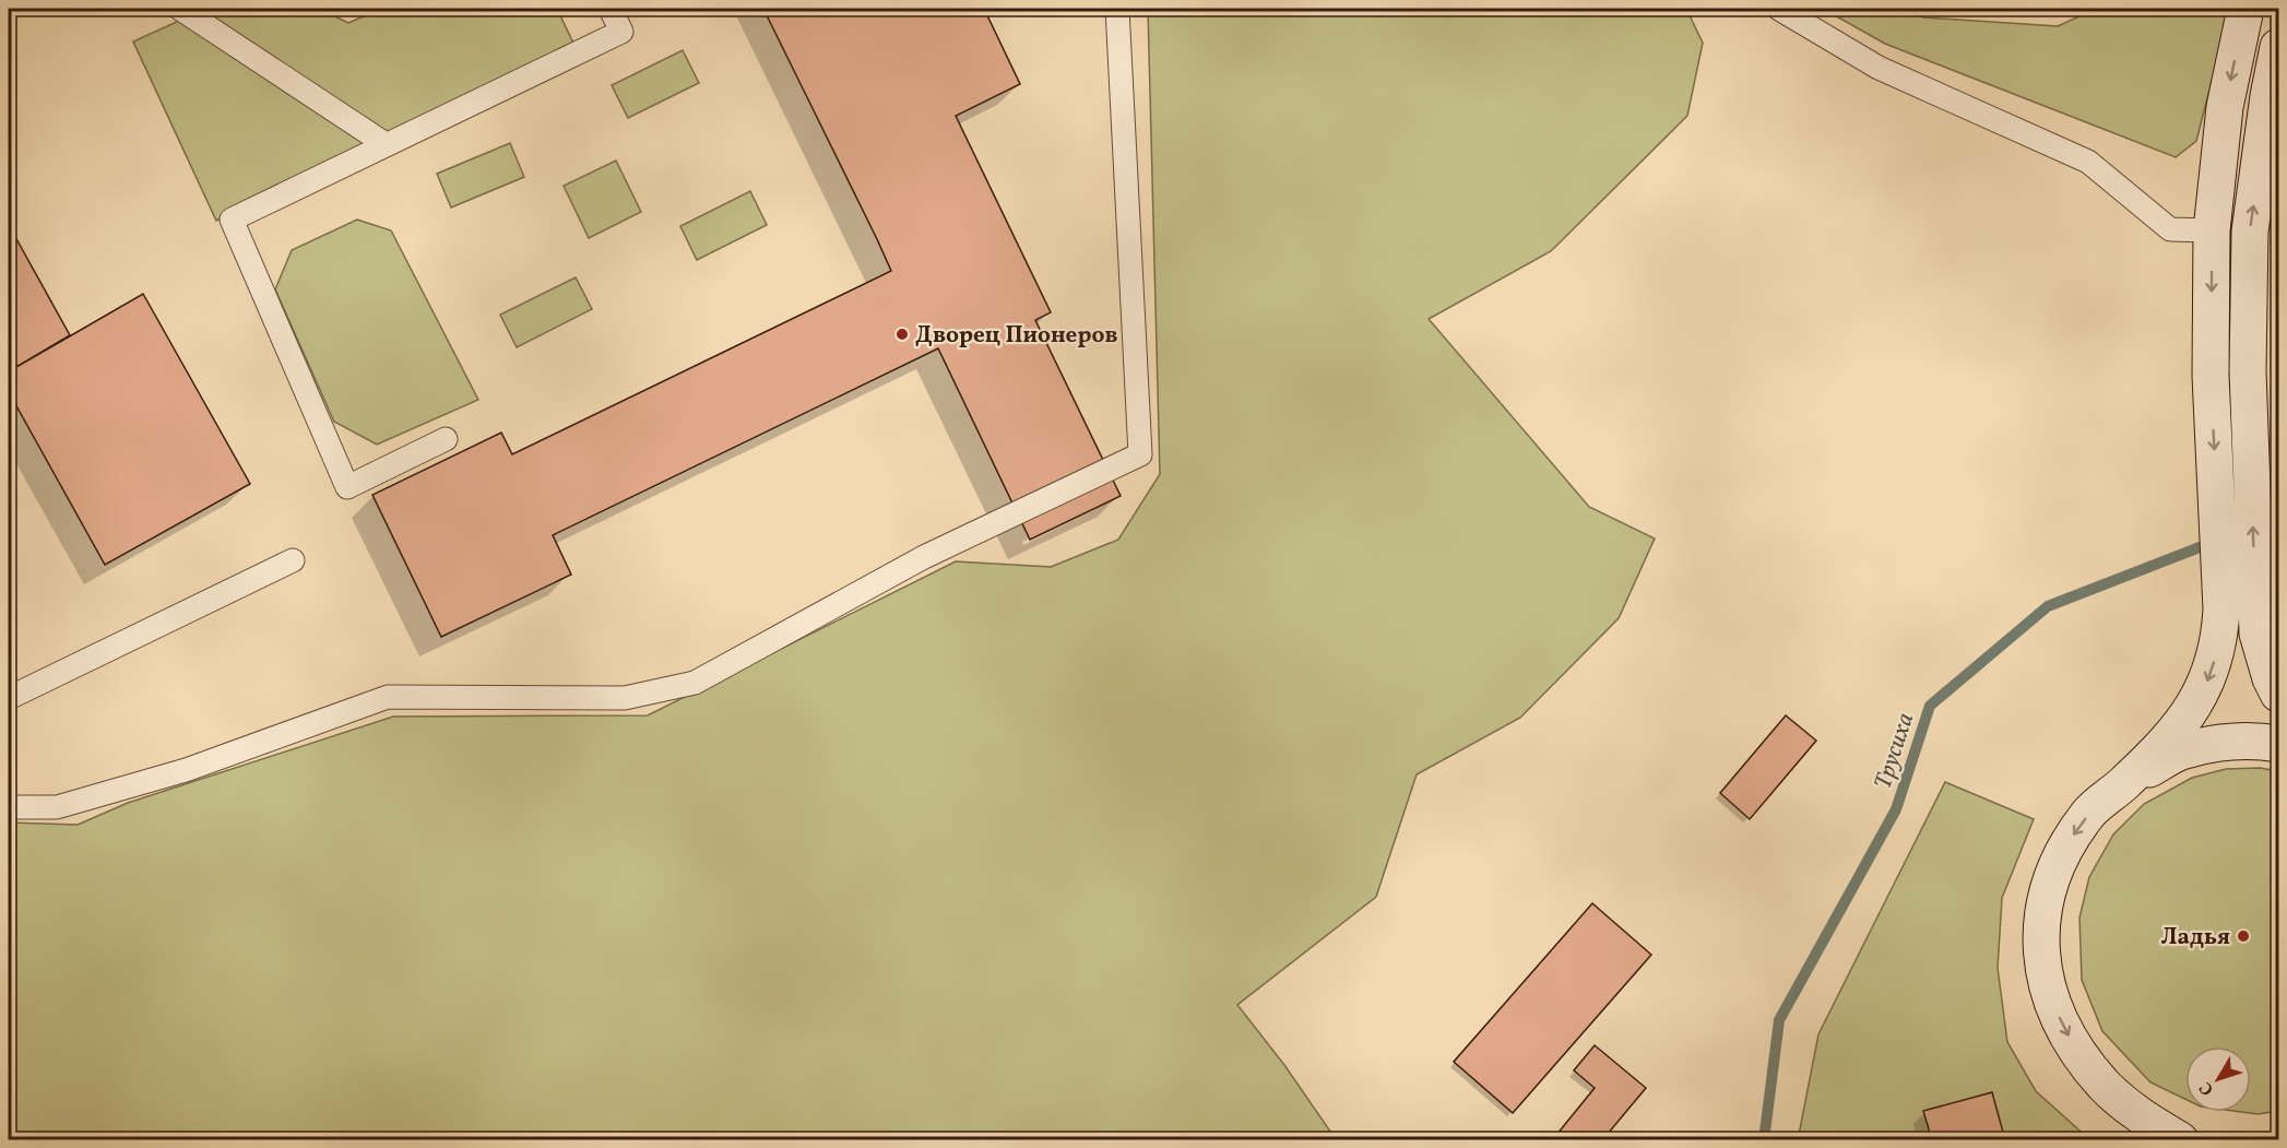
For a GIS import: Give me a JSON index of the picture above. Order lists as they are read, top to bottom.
{
  "water": ["Трусиха"],
  "places": ["Дворец Пионеров", "Ладья"],
  "north": "bottom left"
}
